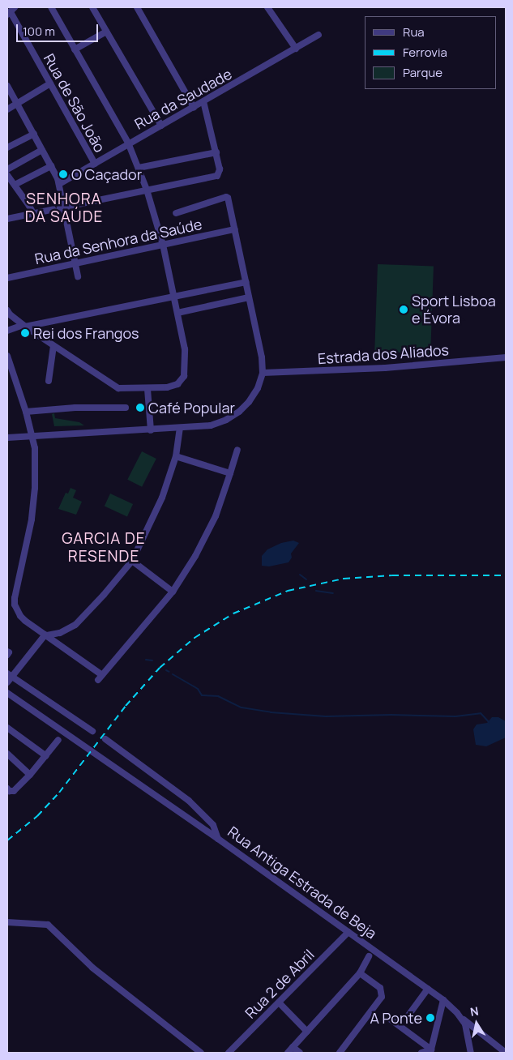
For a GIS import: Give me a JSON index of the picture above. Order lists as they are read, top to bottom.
{
  "streets": {
    "street": [
      "Rua da Saudade",
      "Rua de São João",
      "Rua da Senhora da Saúde",
      "Estrada dos Aliados",
      "Rua Antiga Estrada de Beja",
      "Rua 2 de Abril"
    ]
  },
  "crossings": [
    ["Rua da Saudade", "Rua de São João"],
    ["Rua Antiga Estrada de Beja", "Rua 2 de Abril"]
  ],
  "districts": ["SENHORA DA SAÚDE", "GARCIA DE RESENDE"],
  "places": [
    "O Caçador",
    "Sport Lisboa e Évora",
    "Rei dos Frangos",
    "Café Popular",
    "A Ponte"
  ],
  "legend": ["Rua", "Ferrovia", "Parque"],
  "scale_bar": "100 m",
  "north": "top"
}
